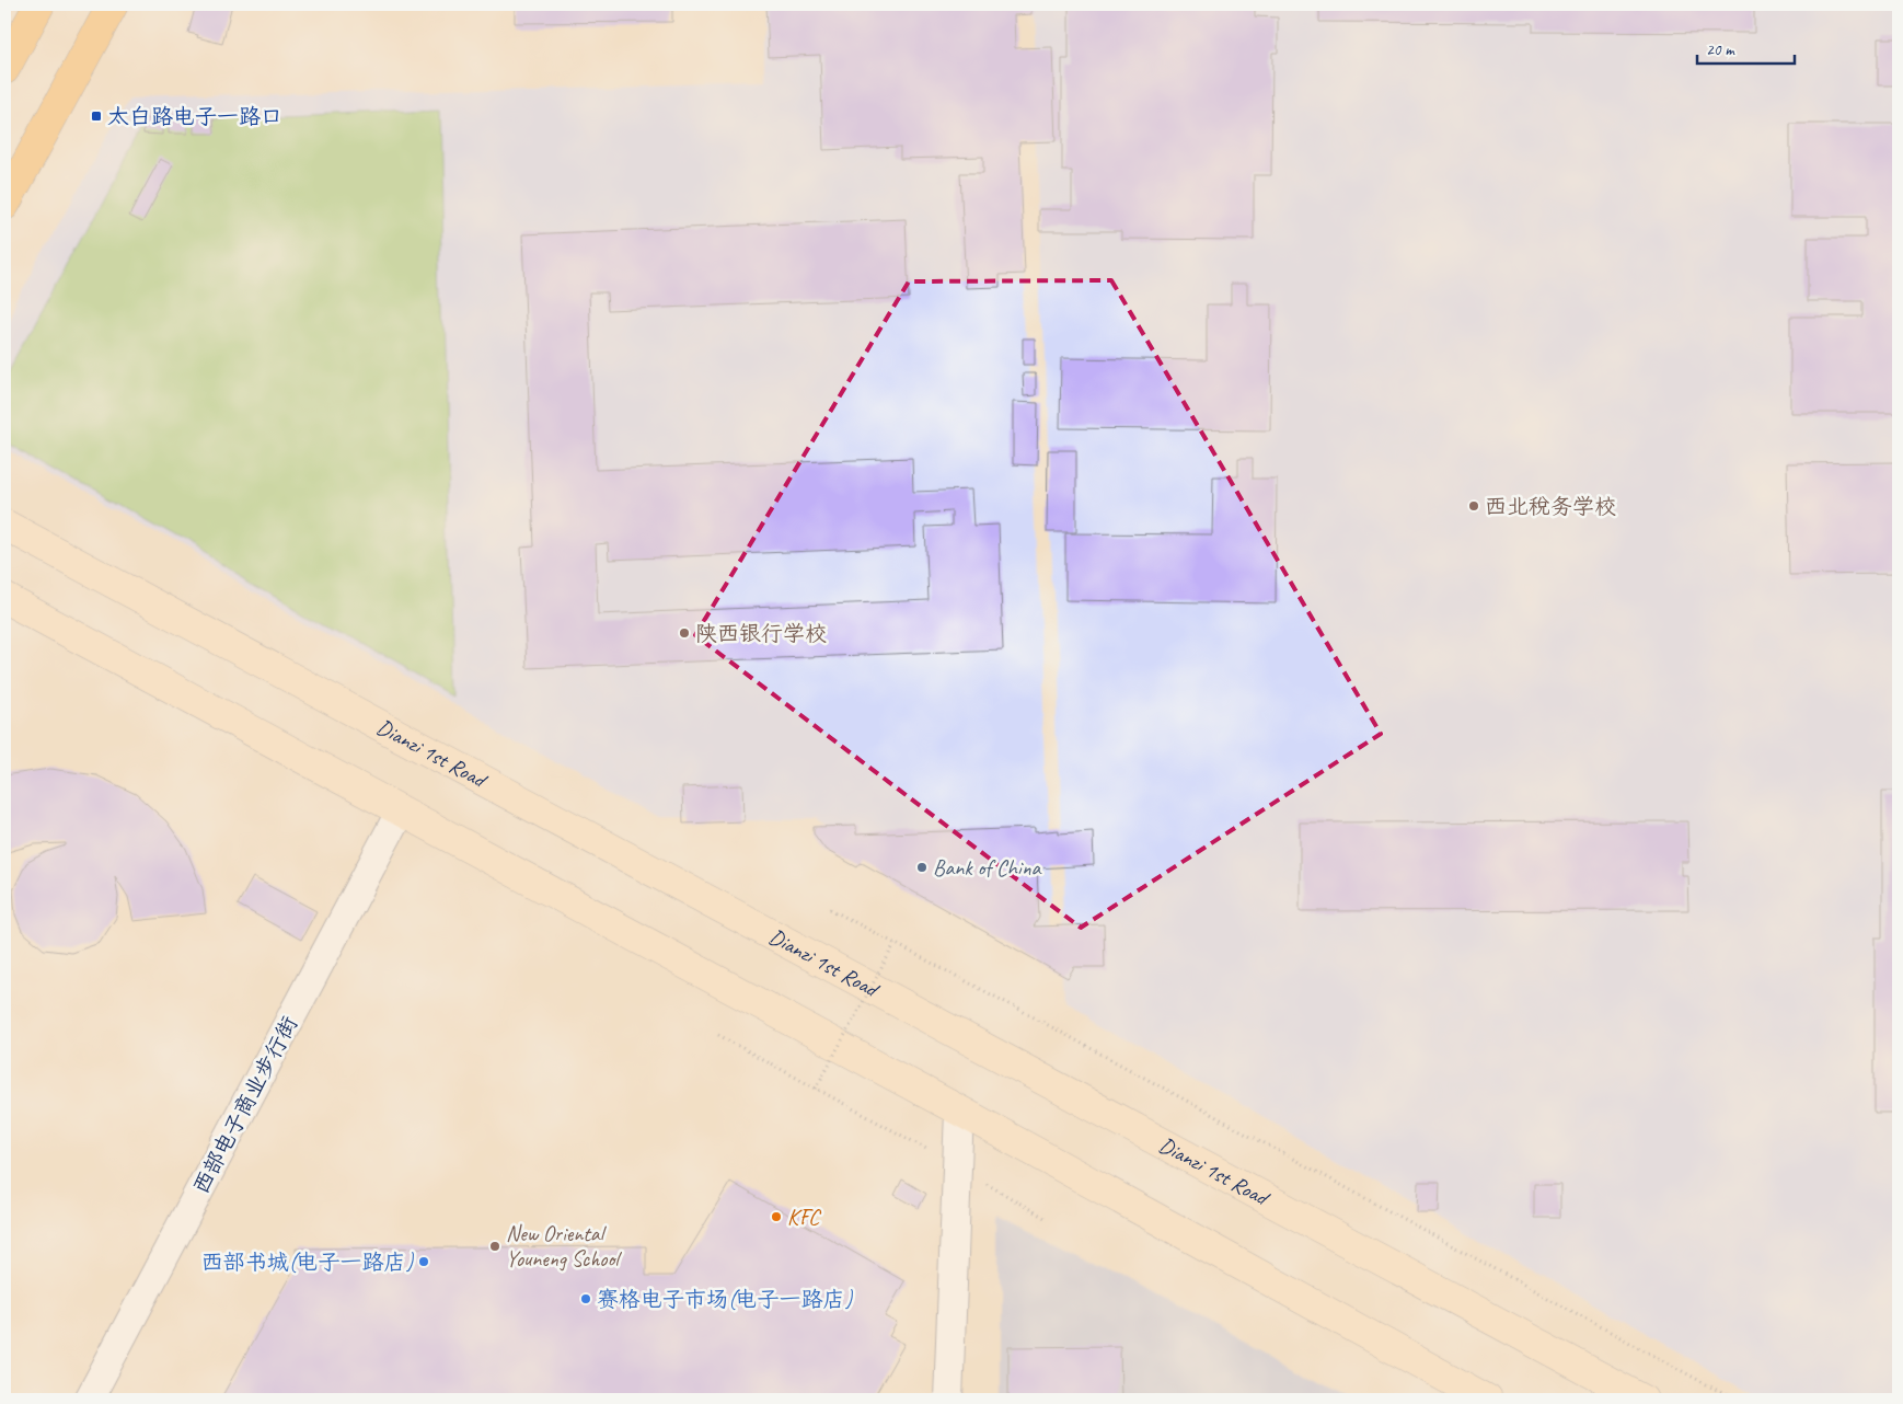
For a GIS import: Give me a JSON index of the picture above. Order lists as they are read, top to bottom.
{
  "streets": {
    "main road": ["Dianzi 1st Road"],
    "street": ["西部电子商业步行街"]
  },
  "places": {
    "transit": ["太白路电子一路口"],
    "other": [
      "西北税务学校",
      "陕西银行学校",
      "Bank of China",
      "KFC",
      "New Oriental Youneng School",
      "西部书城(电子一路店)",
      "赛格电子市场(电子一路店)"
    ]
  },
  "scale_bar": "20 m"
}
